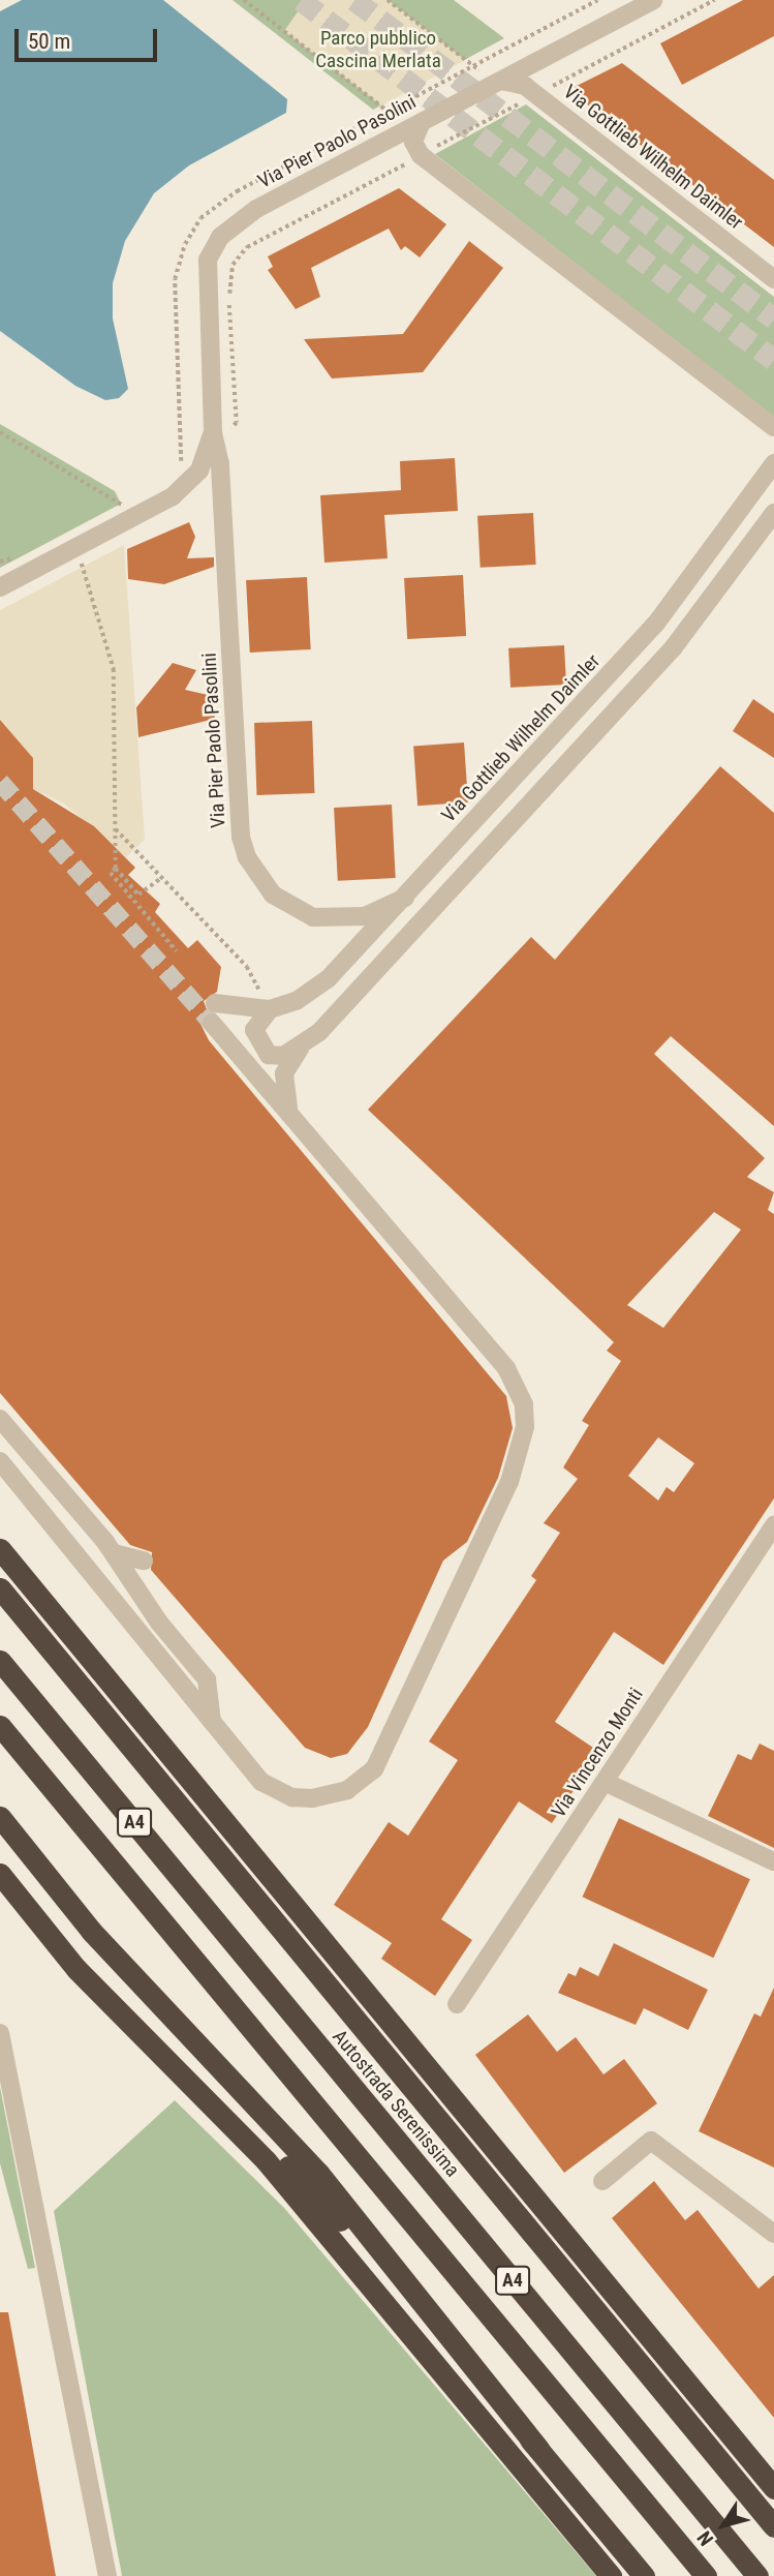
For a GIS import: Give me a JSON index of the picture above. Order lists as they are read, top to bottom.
{
  "streets": {
    "highway": ["A4", "Autostrada Serenissima"],
    "street": ["Via Pier Paolo Pasolini", "Via Gottlieb Wilhelm Daimler", "Via Vincenzo Monti"]
  },
  "crossings": [
    ["Via Pier Paolo Pasolini", "Via Gottlieb Wilhelm Daimler"]
  ],
  "parks": ["Parco pubblico Cascina Merlata"],
  "scale_bar": "50 m",
  "north": "bottom left"
}
